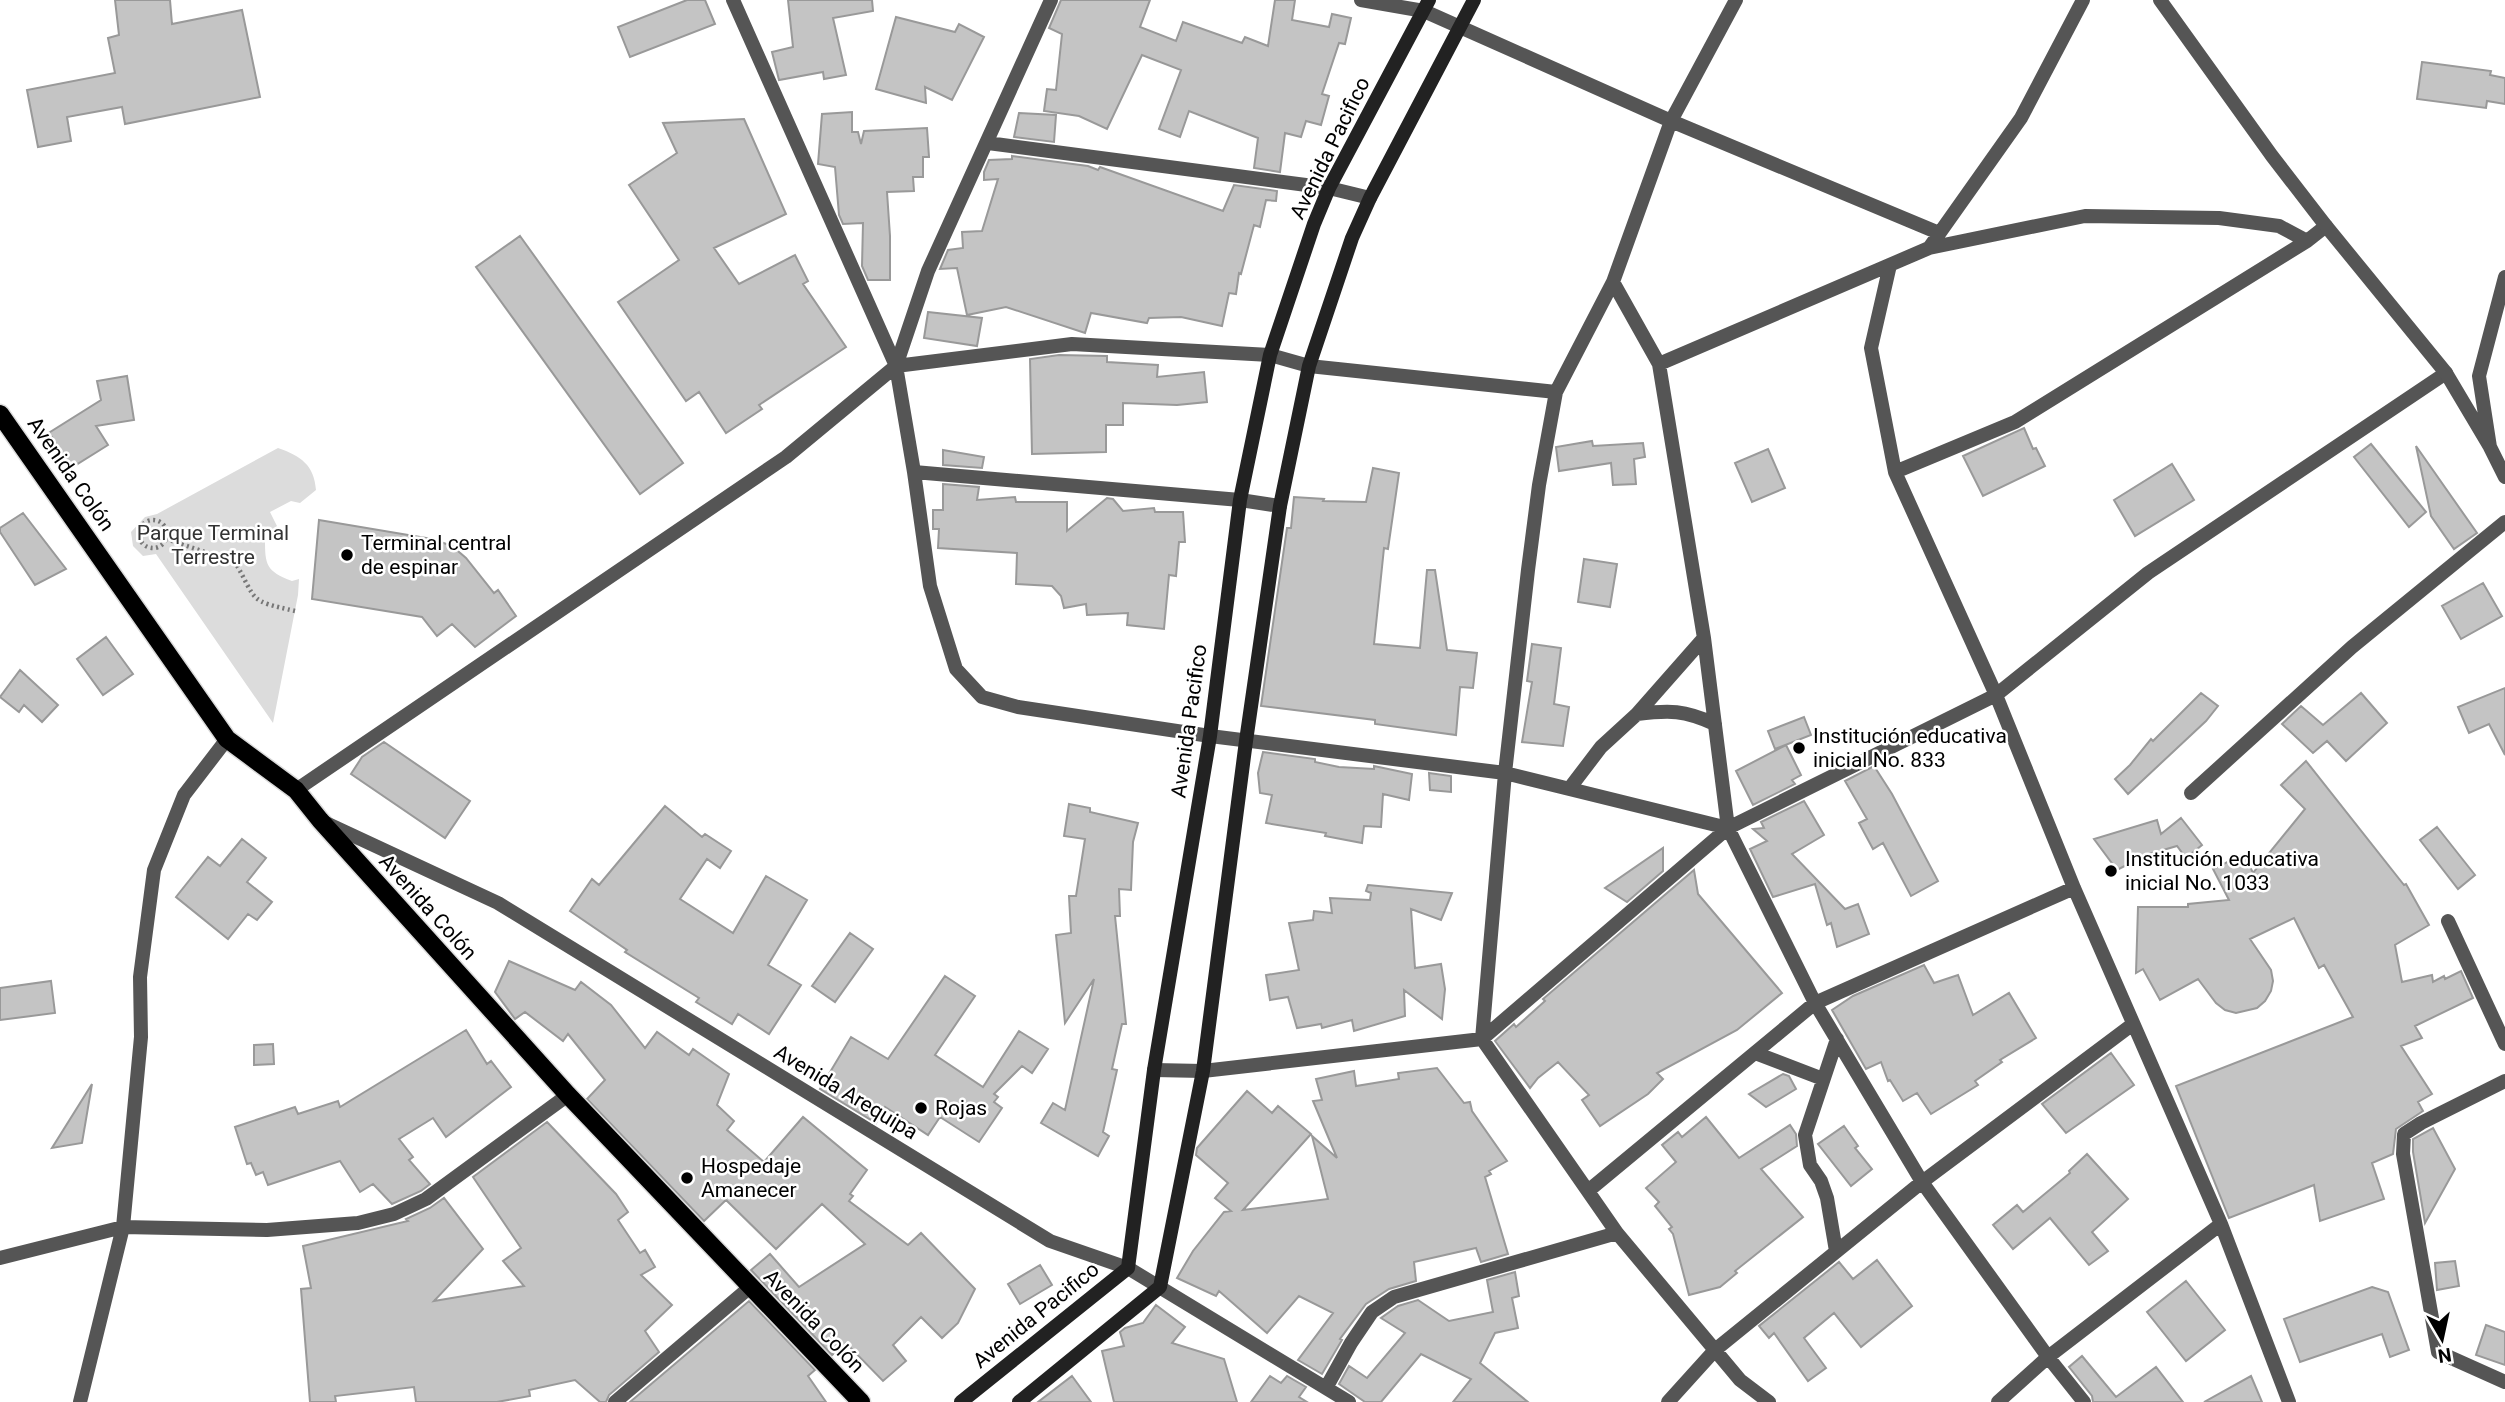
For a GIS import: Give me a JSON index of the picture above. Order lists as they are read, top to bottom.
{
  "streets": {
    "main road": ["Avenida Pacifico", "Avenida Colón"],
    "street": ["Avenida Arequipa"]
  },
  "crossings": [
    ["Avenida Pacifico", "Avenida Arequipa"],
    ["Avenida Colón", "Avenida Arequipa"]
  ],
  "parks": ["Parque Terminal Terrestre"],
  "places": [
    "Terminal central de espinar",
    "Institución educativa inicial No. 833",
    "Institución educativa inicial No. 1033",
    "Rojas",
    "Hospedaje Amanecer"
  ],
  "north": "bottom"
}
